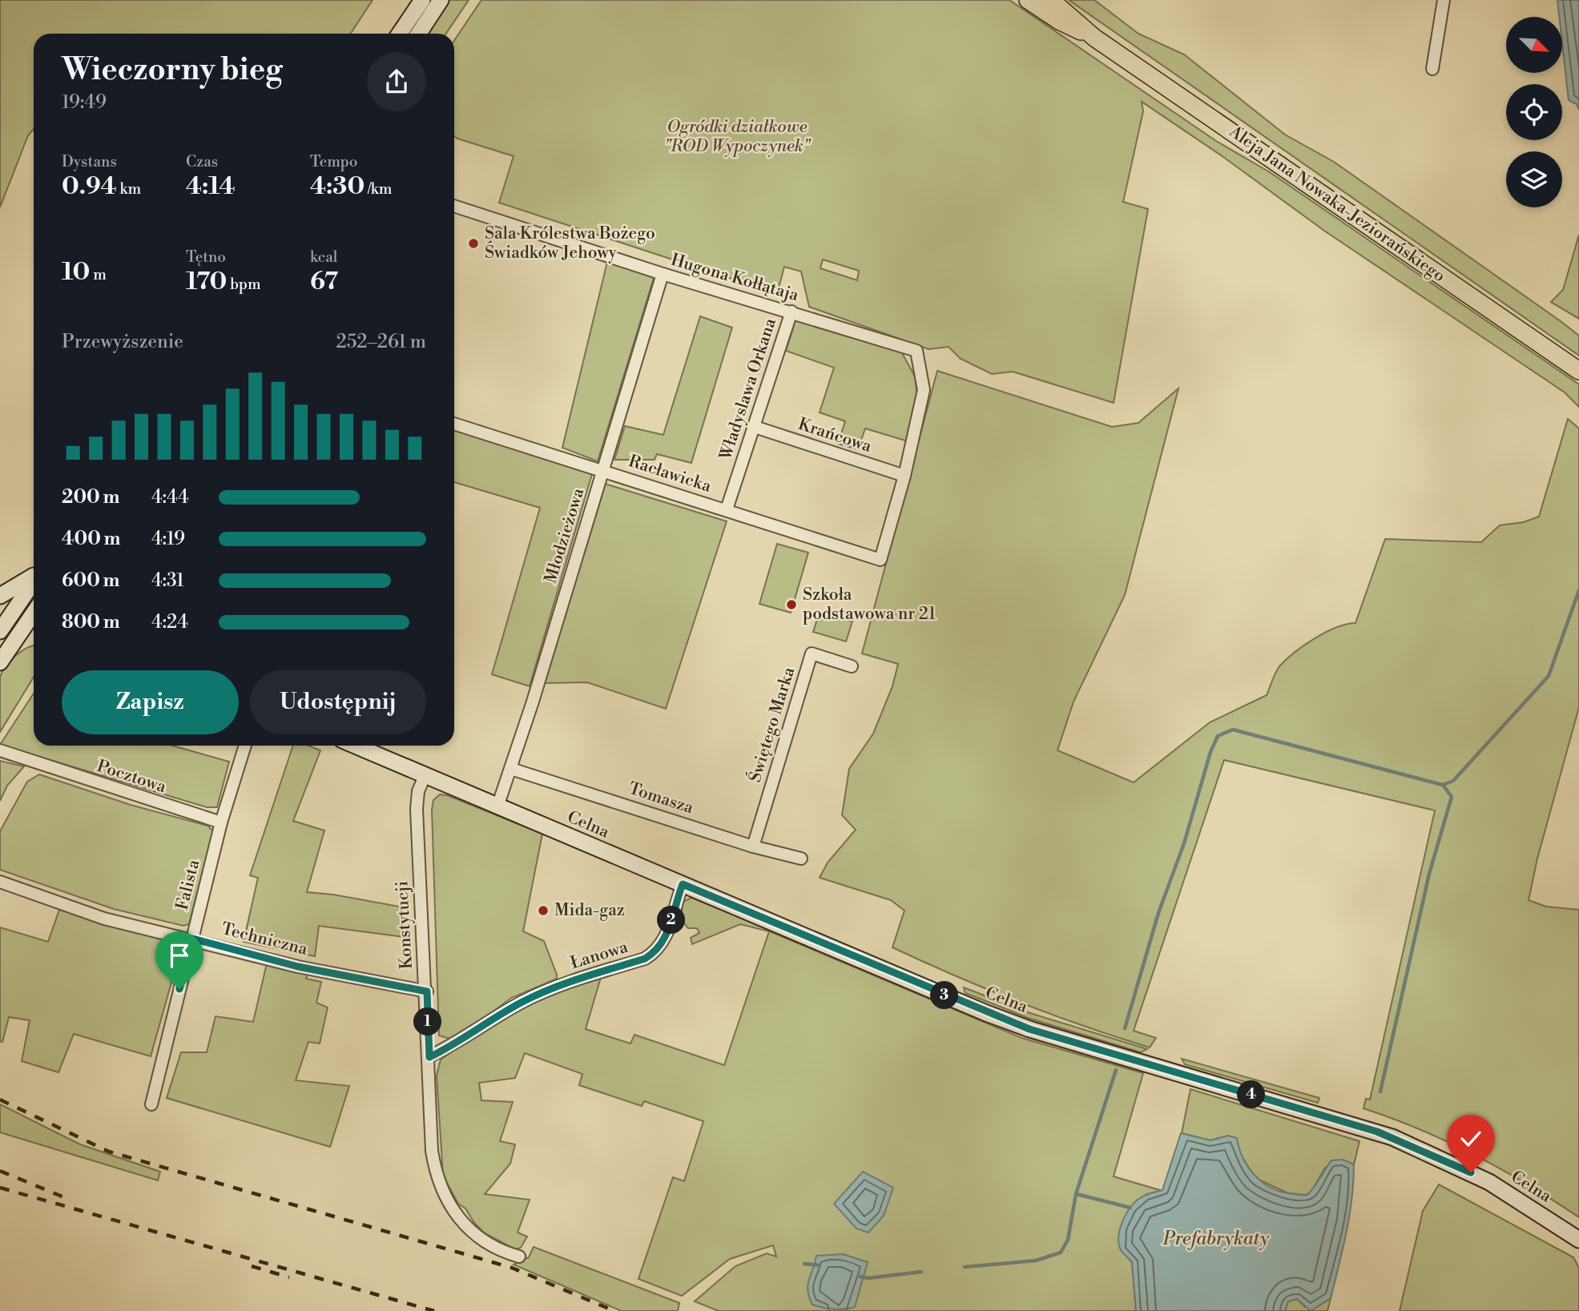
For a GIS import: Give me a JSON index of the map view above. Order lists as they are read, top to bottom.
{
  "streets": {
    "main road": ["Aleja Jana Nowaka-Jeziorańskiego"],
    "street": [
      "Hugona Kołłątaja",
      "Władyslawa Orkana",
      "Krańcowa",
      "Racławicka",
      "Młodzieżowa",
      "Świętego Marka",
      "Pocztowa",
      "Tomasza",
      "Celna",
      "Falista",
      "Konstytucji",
      "Techniczna",
      "Łanowa"
    ]
  },
  "crossings": [
    ["Hugona Kołłątaja", "Władyslawa Orkana"],
    ["Hugona Kołłątaja", "Krańcowa"],
    ["Hugona Kołłątaja", "Racławicka"],
    ["Hugona Kołłątaja", "Młodzieżowa"],
    ["Władyslawa Orkana", "Krańcowa"],
    ["Władyslawa Orkana", "Racławicka"],
    ["Krańcowa", "Racławicka"],
    ["Racławicka", "Młodzieżowa"],
    ["Młodzieżowa", "Tomasza"],
    ["Młodzieżowa", "Celna"],
    ["Świętego Marka", "Tomasza"],
    ["Pocztowa", "Falista"],
    ["Celna", "Konstytucji"],
    ["Celna", "Łanowa"],
    ["Falista", "Techniczna"],
    ["Konstytucji", "Techniczna"],
    ["Konstytucji", "Łanowa"]
  ],
  "water": ["Prefabrykaty"],
  "parks": ["Ogródki działkowe \"ROD Wypoczynek\""],
  "places": ["Sala Królestwa Bożego Świadków Jehowy", "Szkoła podstawowa nr 21", "Mida-gaz"],
  "north": "bottom right",
  "page": {
    "heading": ["Wieczorny bieg", "19:49"],
    "stats": [
      ["Dystans", "0.94 km"],
      ["Czas", "4:14"],
      ["Tempo", "4:30 /km"],
      ["10 m"],
      ["Tętno", "170 bpm"],
      ["kcal", "67"]
    ],
    "chart": ["Przewyższenie", "252–261 m"],
    "list": [
      {
        "name": "200 m",
        "note": "4:44"
      },
      {
        "name": "400 m",
        "note": "4:19"
      },
      {
        "name": "600 m",
        "note": "4:31"
      },
      {
        "name": "800 m",
        "note": "4:24"
      }
    ],
    "buttons": ["Zapisz", "Udostępnij"],
    "pins": [
      "2",
      "3",
      "1",
      "4"
    ]
  }
}
